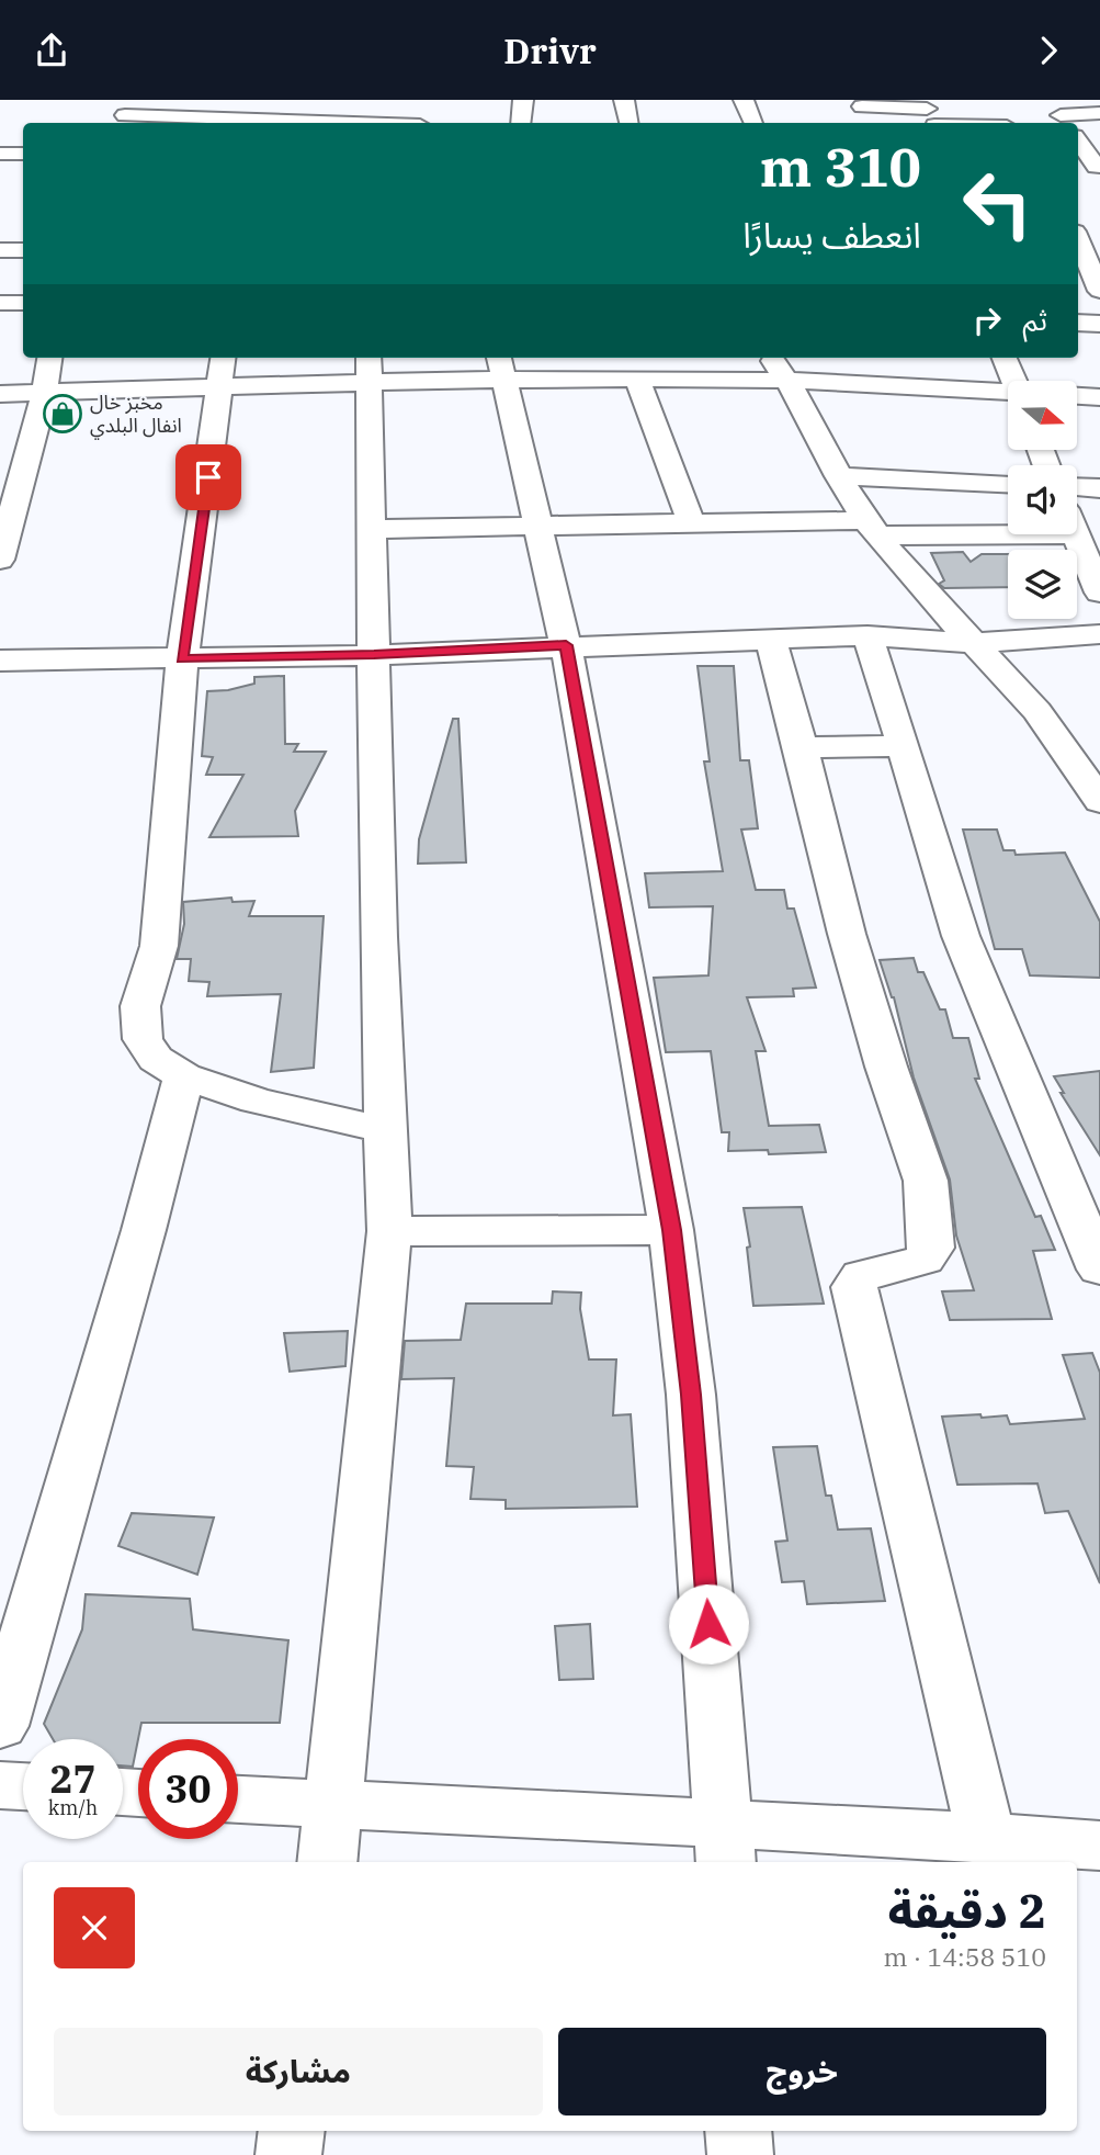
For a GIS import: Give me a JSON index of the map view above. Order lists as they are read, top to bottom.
{
  "places": {
    "shop": ["مخبز خال انفال البلدي"]
  },
  "north": "right",
  "page": {
    "header": "Drivr",
    "turn": ["310 m", "انعطف يسارًا"],
    "then": "ثم",
    "speed": "27 km/h",
    "limit": "30",
    "heading": ["2 دقيقة", "510 m · 14:58"],
    "buttons": ["خروج", "مشاركة"]
  }
}
